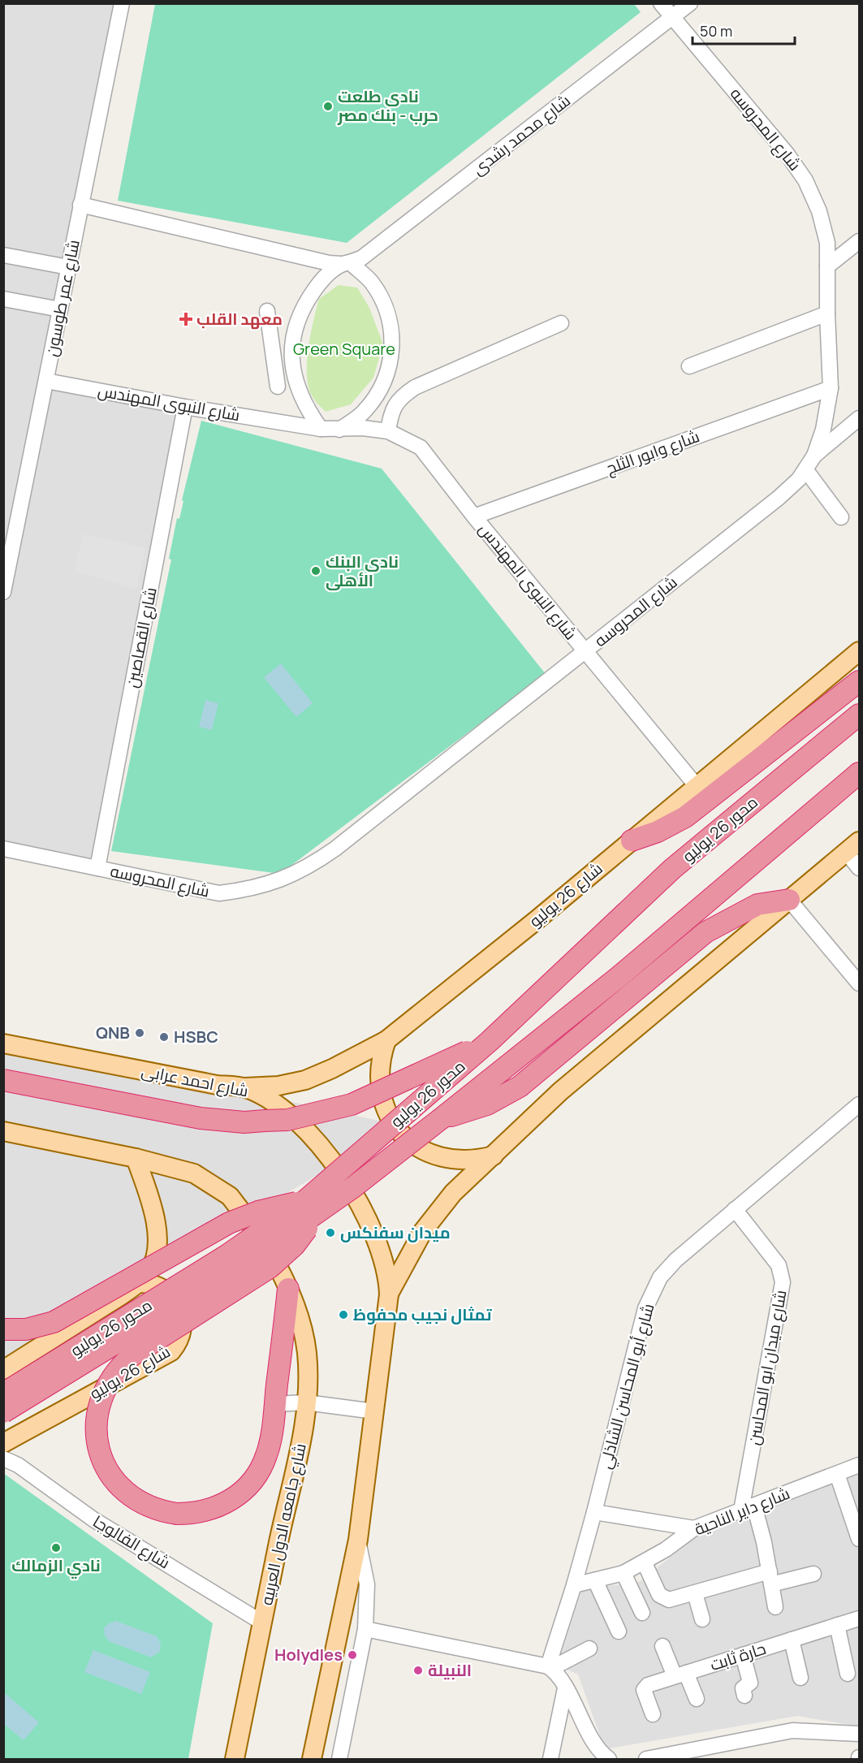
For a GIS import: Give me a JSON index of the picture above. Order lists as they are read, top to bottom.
{
  "streets": {
    "highway": ["محور 26 يوليو"],
    "main road": ["شارع 26 يوليو", "شارع احمد عرابى", "شارع جامعه الدول العربيه"],
    "street": [
      "شارع المحروسه",
      "شارع محمد رشدى",
      "شارع عمر طوسون",
      "شارع النبوى المهندس",
      "شارع وابور الثلج",
      "شارع القصاصين",
      "شارع ميدان ابو المحاسن",
      "شارع أبو المحاسن الشاذلي",
      "شارع داير الناحية",
      "شارع الفالوجا",
      "حارة ثابت"
    ]
  },
  "crossings": [
    ["شارع المحروسه", "شارع محمد رشدى"],
    ["شارع المحروسه", "شارع النبوى المهندس"],
    ["شارع المحروسه", "شارع وابور الثلج"],
    ["شارع المحروسه", "شارع القصاصين"],
    ["شارع محمد رشدى", "شارع النبوى المهندس"],
    ["شارع عمر طوسون", "شارع النبوى المهندس"],
    ["شارع النبوى المهندس", "شارع وابور الثلج"],
    ["شارع النبوى المهندس", "شارع القصاصين"],
    ["شارع النبوى المهندس", "شارع 26 يوليو"],
    ["شارع 26 يوليو", "شارع احمد عرابى"],
    ["شارع ميدان ابو المحاسن", "شارع أبو المحاسن الشاذلي"],
    ["شارع ميدان ابو المحاسن", "شارع داير الناحية"],
    ["شارع أبو المحاسن الشاذلي", "شارع داير الناحية"],
    ["شارع جامعه الدول العربيه", "شارع الفالوجا"]
  ],
  "parks": ["Green Square"],
  "places": {
    "other": [
      "نادى طلعت حرب - بنك مصر",
      "نادى البنك الأهلى",
      "QNB",
      "HSBC",
      "ميدان سفنكس",
      "تمثال نجيب محفوظ",
      "نادي الزمالك",
      "HolydIes",
      "النبيلة"
    ],
    "health": ["معهد القلب"]
  },
  "scale_bar": "50 m"
}
